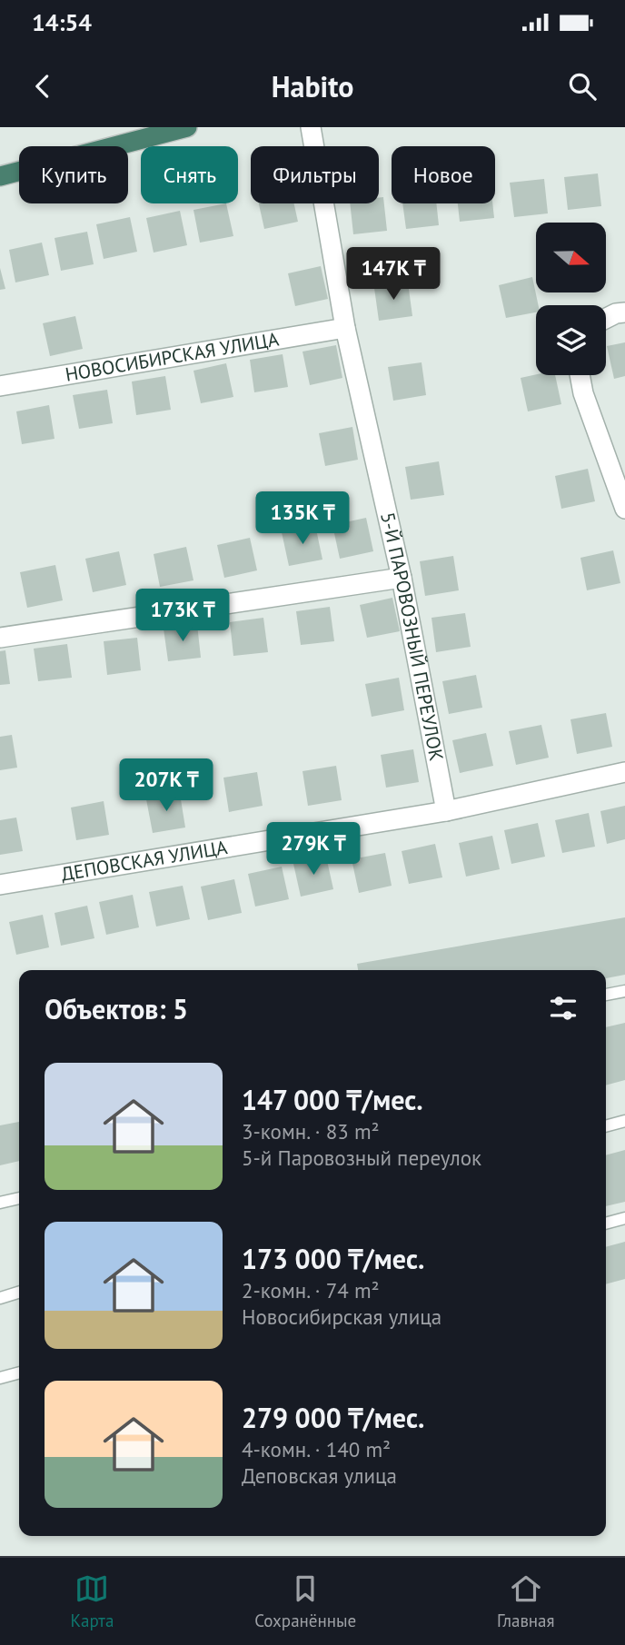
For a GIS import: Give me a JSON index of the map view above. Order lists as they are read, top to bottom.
{
  "streets": {
    "street": ["НОВОСИБИРСКАЯ УЛИЦА", "5-Й ПАРОВОЗНЫЙ ПЕРЕУЛОК", "ДЕПОВСКАЯ УЛИЦА"]
  },
  "crossings": [
    ["НОВОСИБИРСКАЯ УЛИЦА", "5-Й ПАРОВОЗНЫЙ ПЕРЕУЛОК"],
    ["5-Й ПАРОВОЗНЫЙ ПЕРЕУЛОК", "ДЕПОВСКАЯ УЛИЦА"]
  ],
  "north": "right",
  "page": {
    "status": "14:54",
    "header": "Habito",
    "chip": [
      "Купить",
      "Снять",
      "Фильтры",
      "Новое"
    ],
    "price": [
      "147K ₸",
      "135K ₸",
      "173K ₸",
      "207K ₸",
      "279K ₸"
    ],
    "heading": "Объектов: 5",
    "list": [
      {
        "name": "147 000 ₸/мес.",
        "note": "3-комн. · 83 m² · 5-й Паровозный переулок"
      },
      {
        "name": "173 000 ₸/мес.",
        "note": "2-комн. · 74 m² · Новосибирская улица"
      },
      {
        "name": "279 000 ₸/мес.",
        "note": "4-комн. · 140 m² · Деповская улица"
      }
    ],
    "tabs": ["Карта", "Сохранённые", "Главная"]
  }
}
